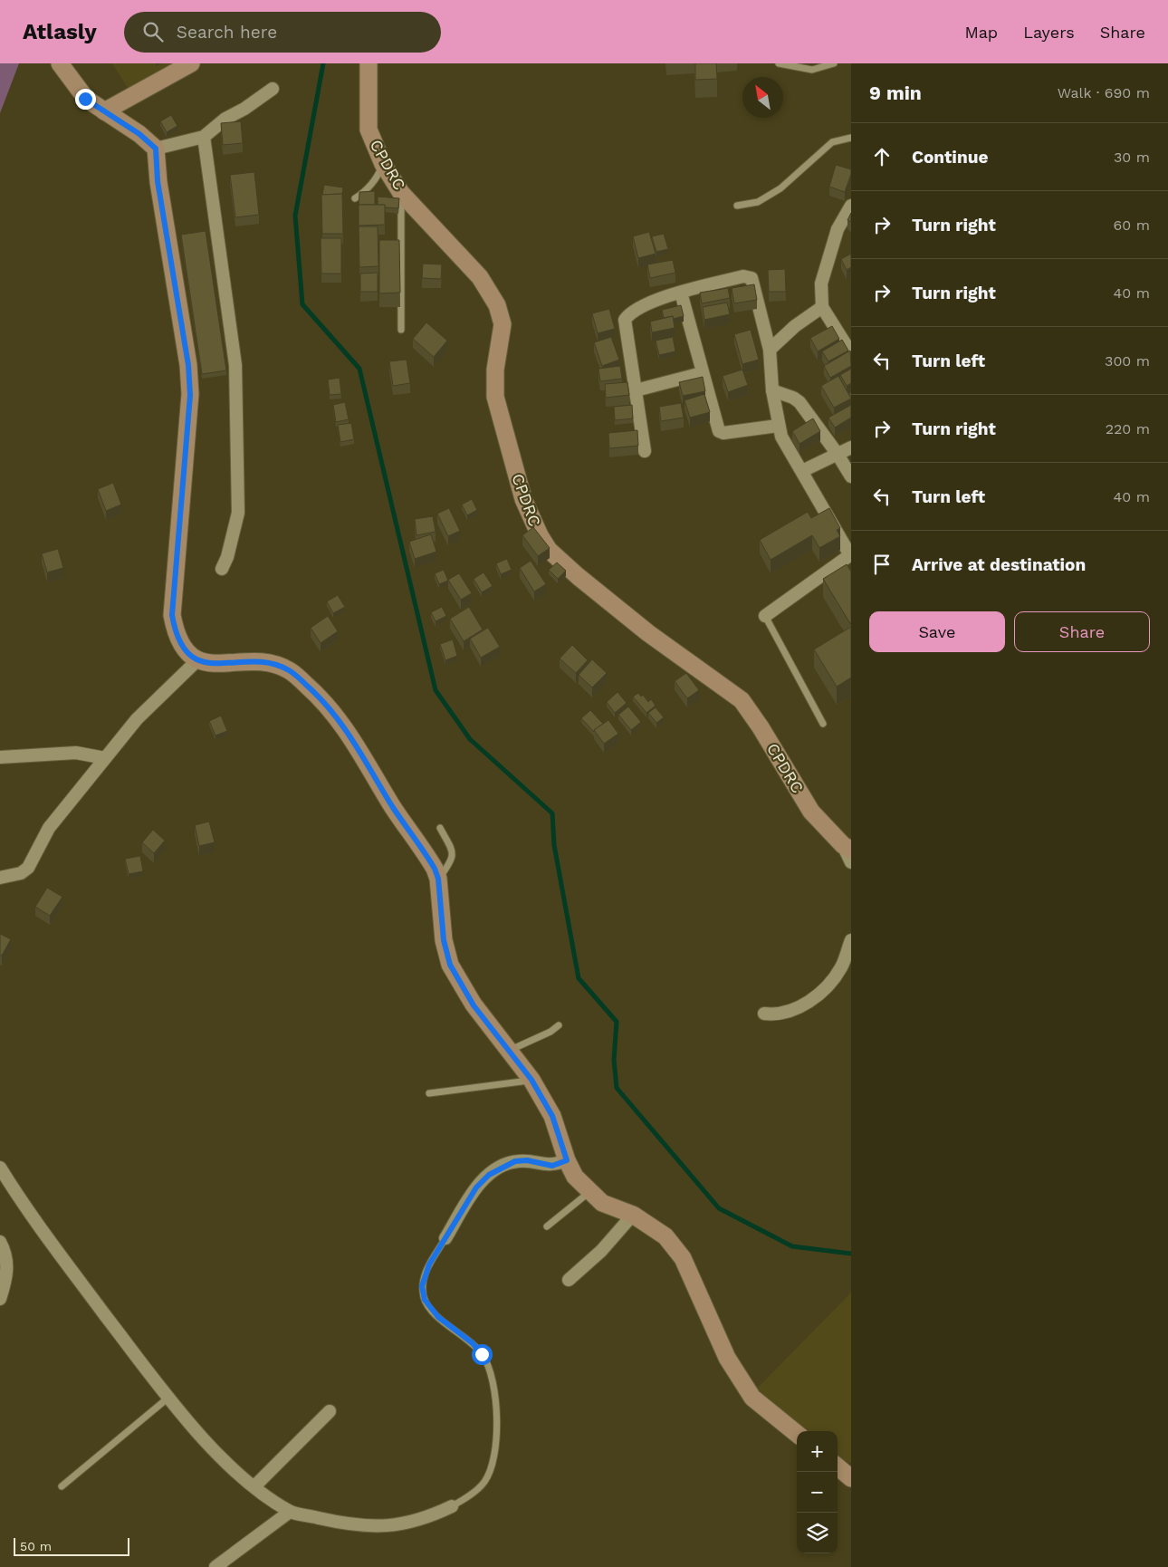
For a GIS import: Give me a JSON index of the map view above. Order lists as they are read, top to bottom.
{
  "streets": {
    "street": ["CPDRC"]
  },
  "scale_bar": "50 m",
  "north": "top left",
  "page": {
    "header": "Atlasly",
    "search": "Search here",
    "nav": ["Map", "Layers", "Share"],
    "heading": ["9 min", "Walk · 690 m"],
    "list": [
      ["Continue", "30 m"],
      ["Turn right", "60 m"],
      ["Turn right", "40 m"],
      ["Turn left", "300 m"],
      ["Turn right", "220 m"],
      ["Turn left", "40 m"],
      "Arrive at destination"
    ],
    "buttons": ["Save", "Share"],
    "map_buttons": ["+", "−"],
    "scale": "50 m"
  }
}
